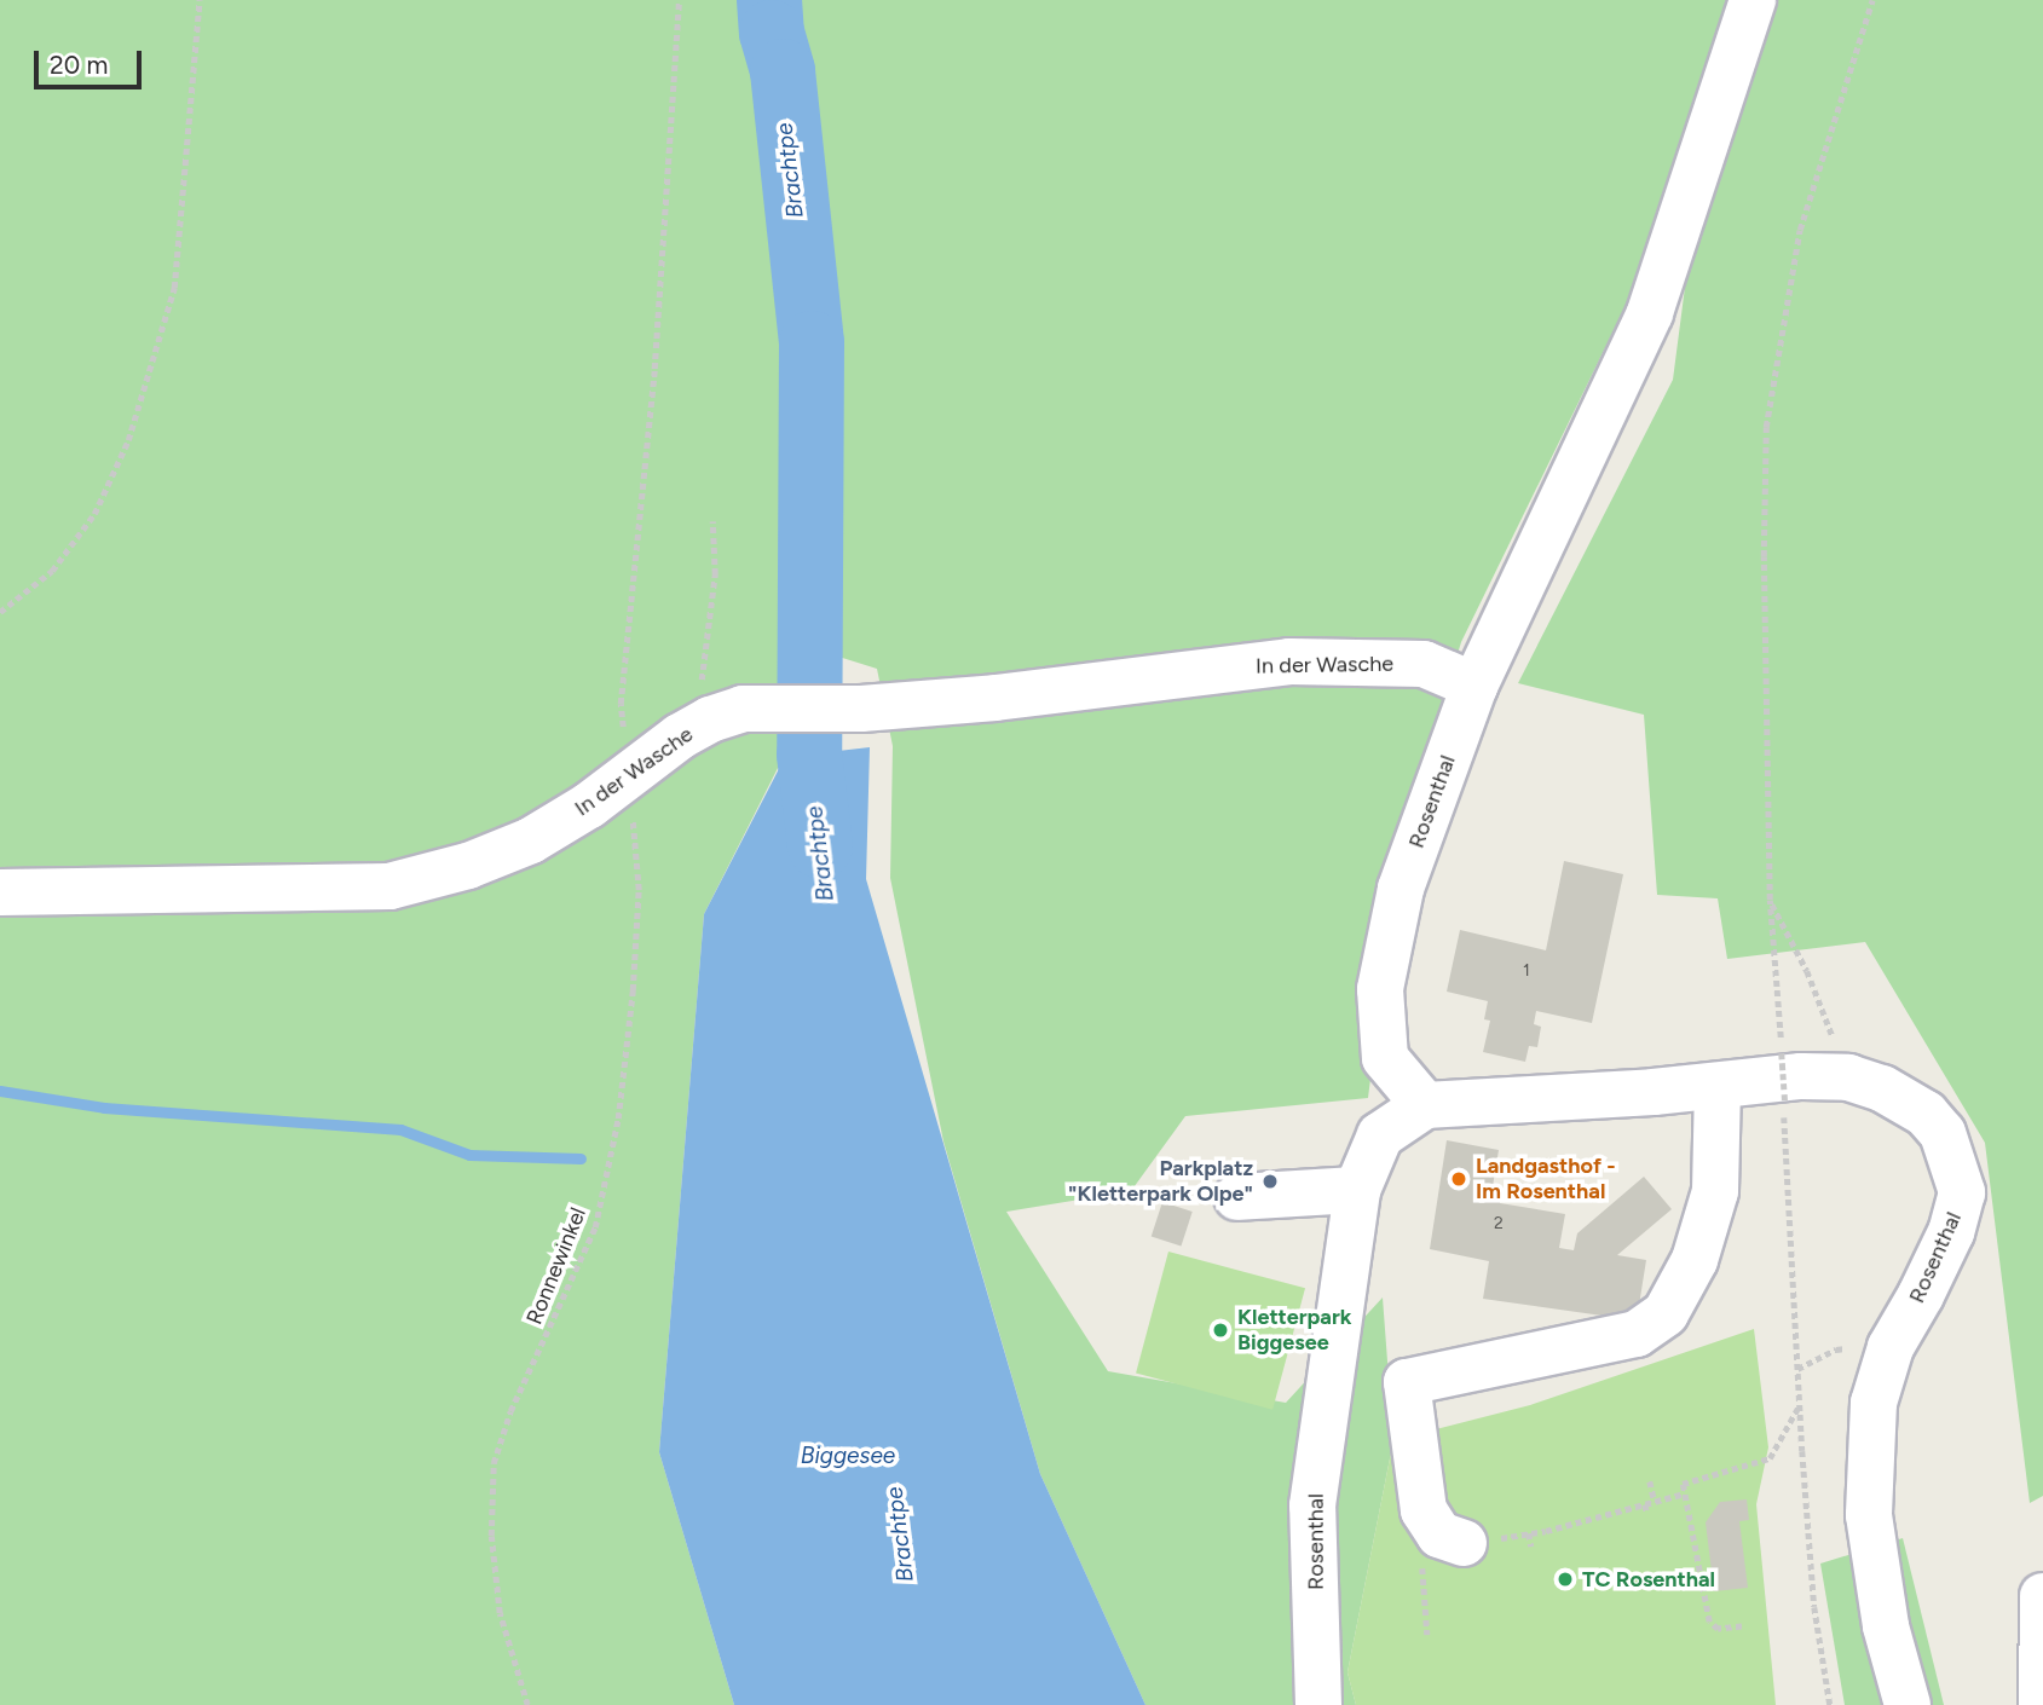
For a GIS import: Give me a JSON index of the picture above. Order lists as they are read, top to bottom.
{
  "streets": {
    "street": ["In der Wasche", "Rosenthal"],
    "path": ["Ronnewinkel"]
  },
  "crossings": [
    ["In der Wasche", "Rosenthal"],
    ["In der Wasche", "Ronnewinkel"]
  ],
  "water": ["Brachtpe", "Biggesee"],
  "places": [
    "Landgasthof - Im Rosenthal",
    "Parkplatz \"Kletterpark Olpe\"",
    "Kletterpark Biggesee",
    "TC Rosenthal"
  ],
  "house_numbers": ["1", "2"],
  "scale_bar": "20 m"
}
